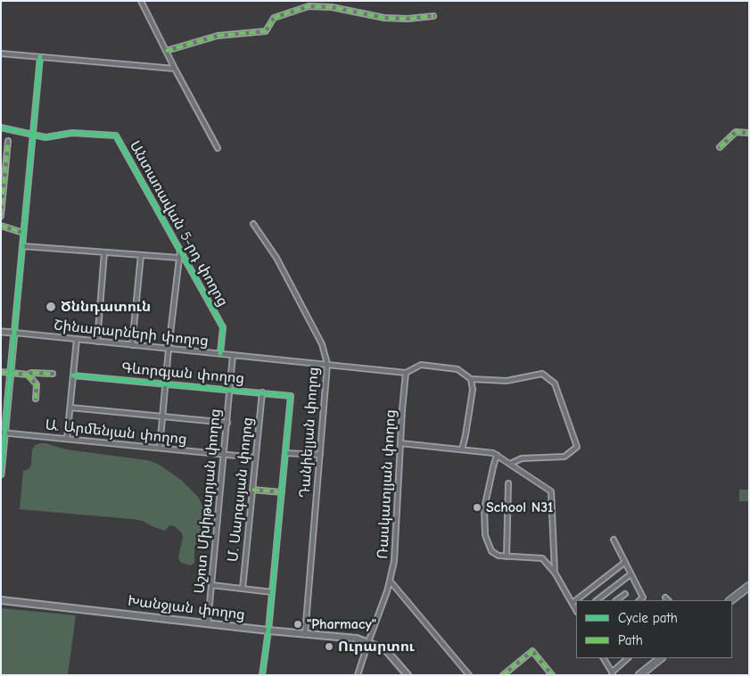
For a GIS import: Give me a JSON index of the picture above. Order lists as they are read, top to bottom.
{
  "streets": {
    "main road": ["Խանջյան փողոց"],
    "street": [
      "Անտառավան 5-րդ փողոց",
      "Շինարարների փողոց",
      "Գևորգյան փողոց",
      "Ա. Արմենյան փողոց",
      "Դանիելյան փողոց",
      "Ռասկատլյան փողոց",
      "Մ. Սարգսյան փողոց",
      "Աշոտ Մխիթարյան փողոց"
    ]
  },
  "crossings": [
    ["Անտառավան 5-րդ փողոց", "Շինարարների փողոց"],
    ["Շինարարների փողոց", "Դանիելյան փողոց"],
    ["Շինարարների փողոց", "Ռասկատլյան փողոց"],
    ["Շինարարների փողոց", "Աշոտ Մխիթարյան փողոց"],
    ["Գևորգյան փողոց", "Մ. Սարգսյան փողոց"],
    ["Գևորգյան փողոց", "Աշոտ Մխիթարյան փողոց"],
    ["Ա. Արմենյան փողոց", "Մ. Սարգսյան փողոց"],
    ["Ա. Արմենյան փողոց", "Աշոտ Մխիթարյան փողոց"],
    ["Դանիելյան փողոց", "Խանջյան փողոց"],
    ["Աշոտ Մխիթարյան փողոց", "Խանջյան փողոց"]
  ],
  "places": [
    "Ծննդատուն",
    "School N31",
    "\"Pharmacy\"",
    "Ուրարտու"
  ],
  "legend": ["Cycle path", "Path"]
}
